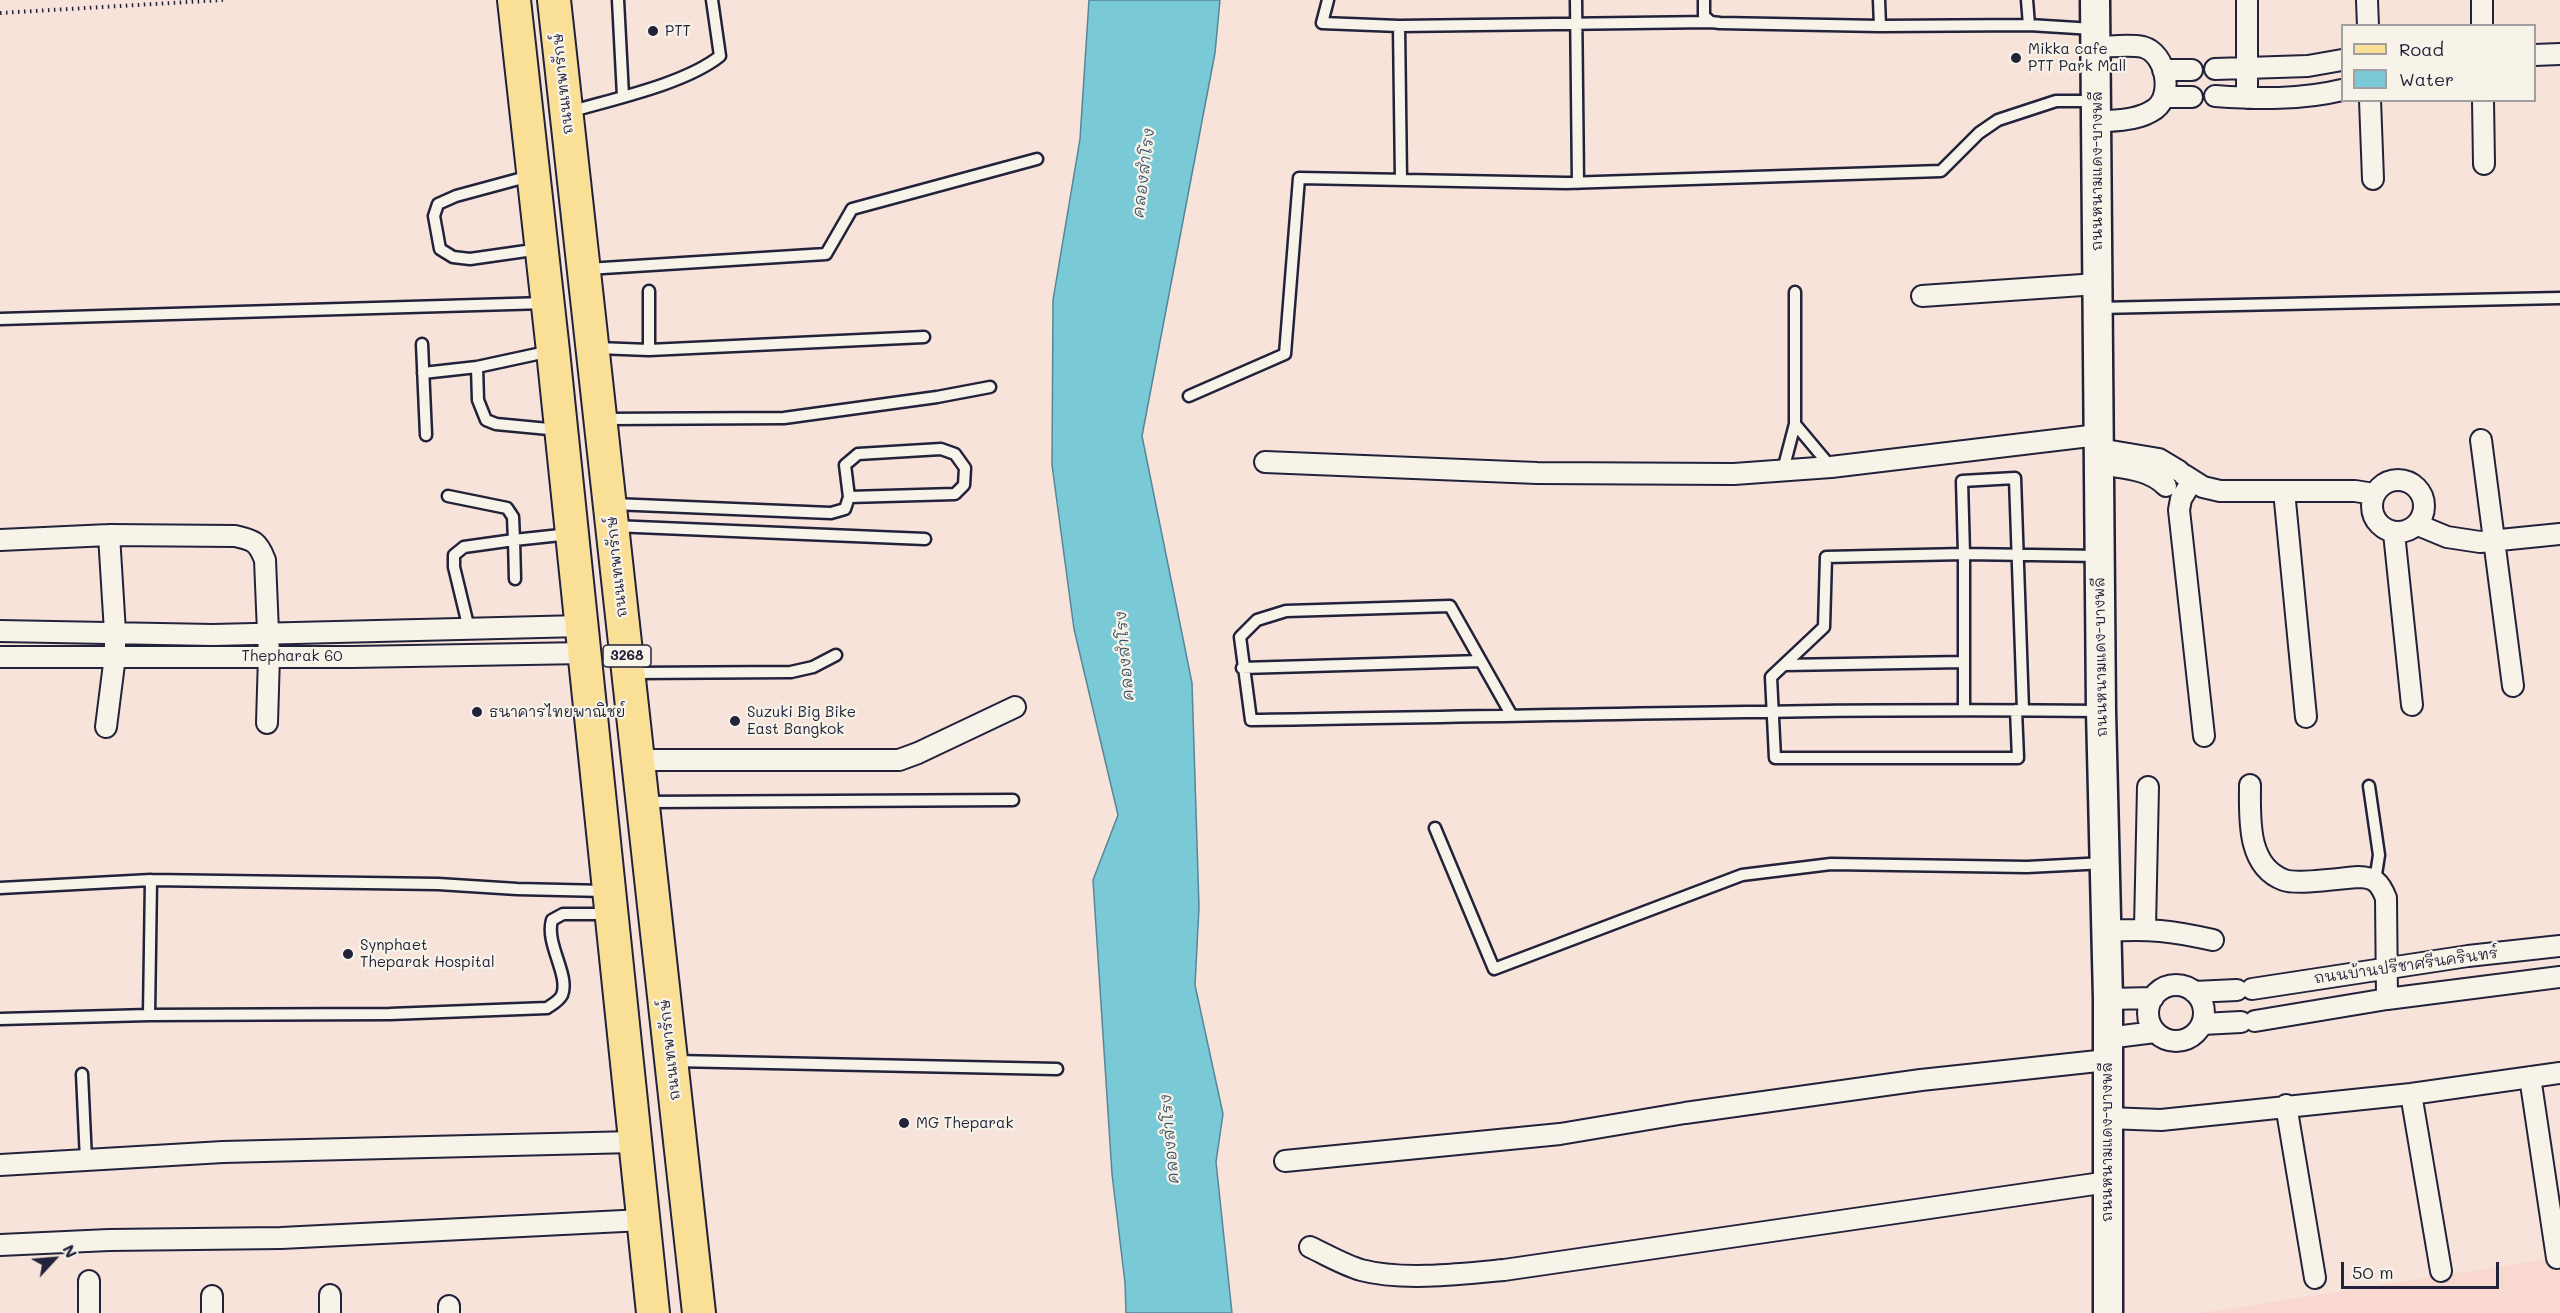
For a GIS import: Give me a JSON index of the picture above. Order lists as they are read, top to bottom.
{
  "streets": {
    "main road": ["ถนนเทพารักษ์", "ถนนหนามแดง-บางพลี", "3268"],
    "street": ["Thepharak 60", "ถนนบ้านปรีชาศรีนครินทร์"]
  },
  "crossings": [
    ["Thepharak 60", "3268"]
  ],
  "water": ["คลองสำโรง"],
  "places": [
    "PTT",
    "Mikka cafe PTT Park Mall",
    "ธนาคารไทยพาณิชย์",
    "Suzuki Big Bike East Bangkok",
    "Synphaet Theparak Hospital",
    "MG Theparak"
  ],
  "legend": ["Road", "Water"],
  "scale_bar": "50 m",
  "north": "top right"
}
